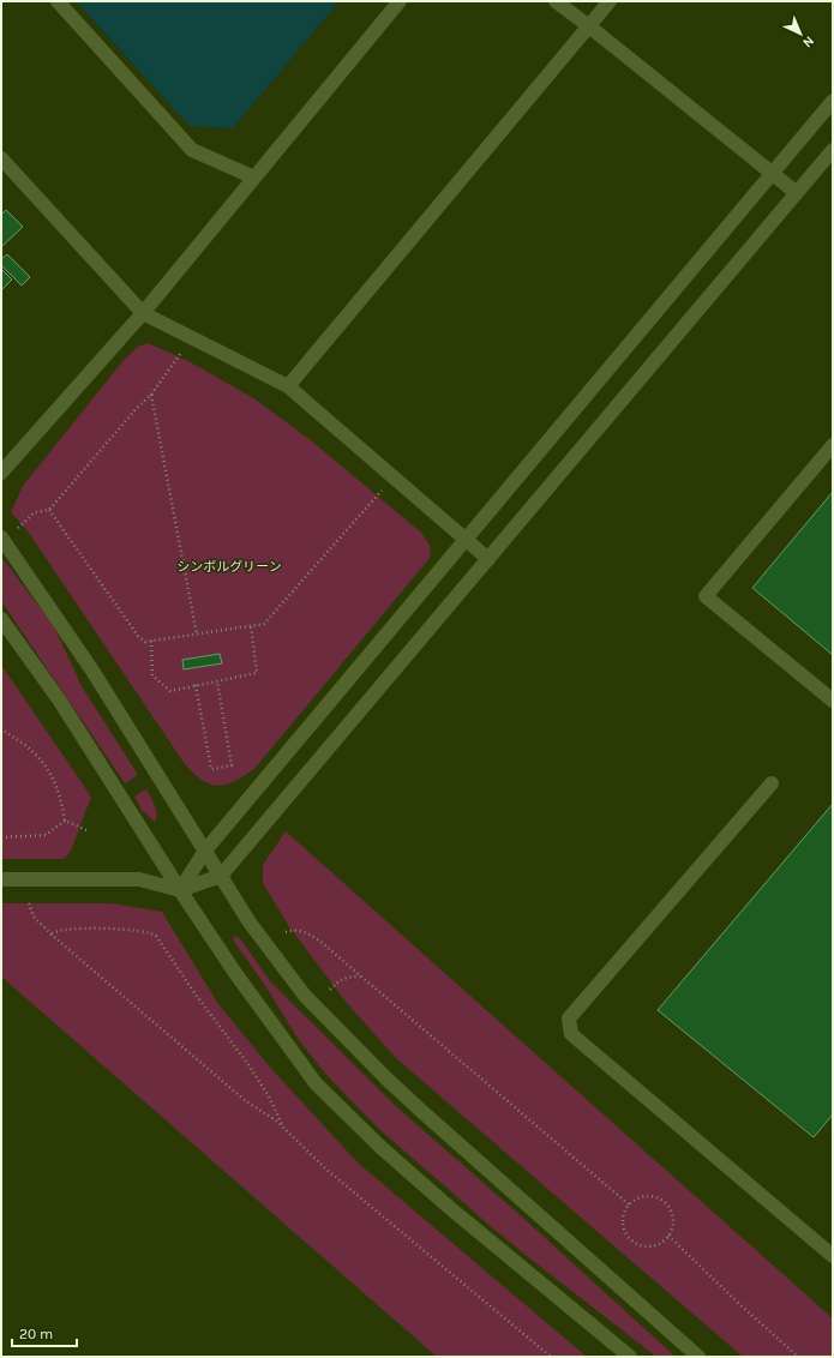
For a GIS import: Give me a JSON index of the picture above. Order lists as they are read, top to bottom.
{
  "parks": ["シンボルグリーン"],
  "scale_bar": "20 m",
  "north": "bottom right"
}
